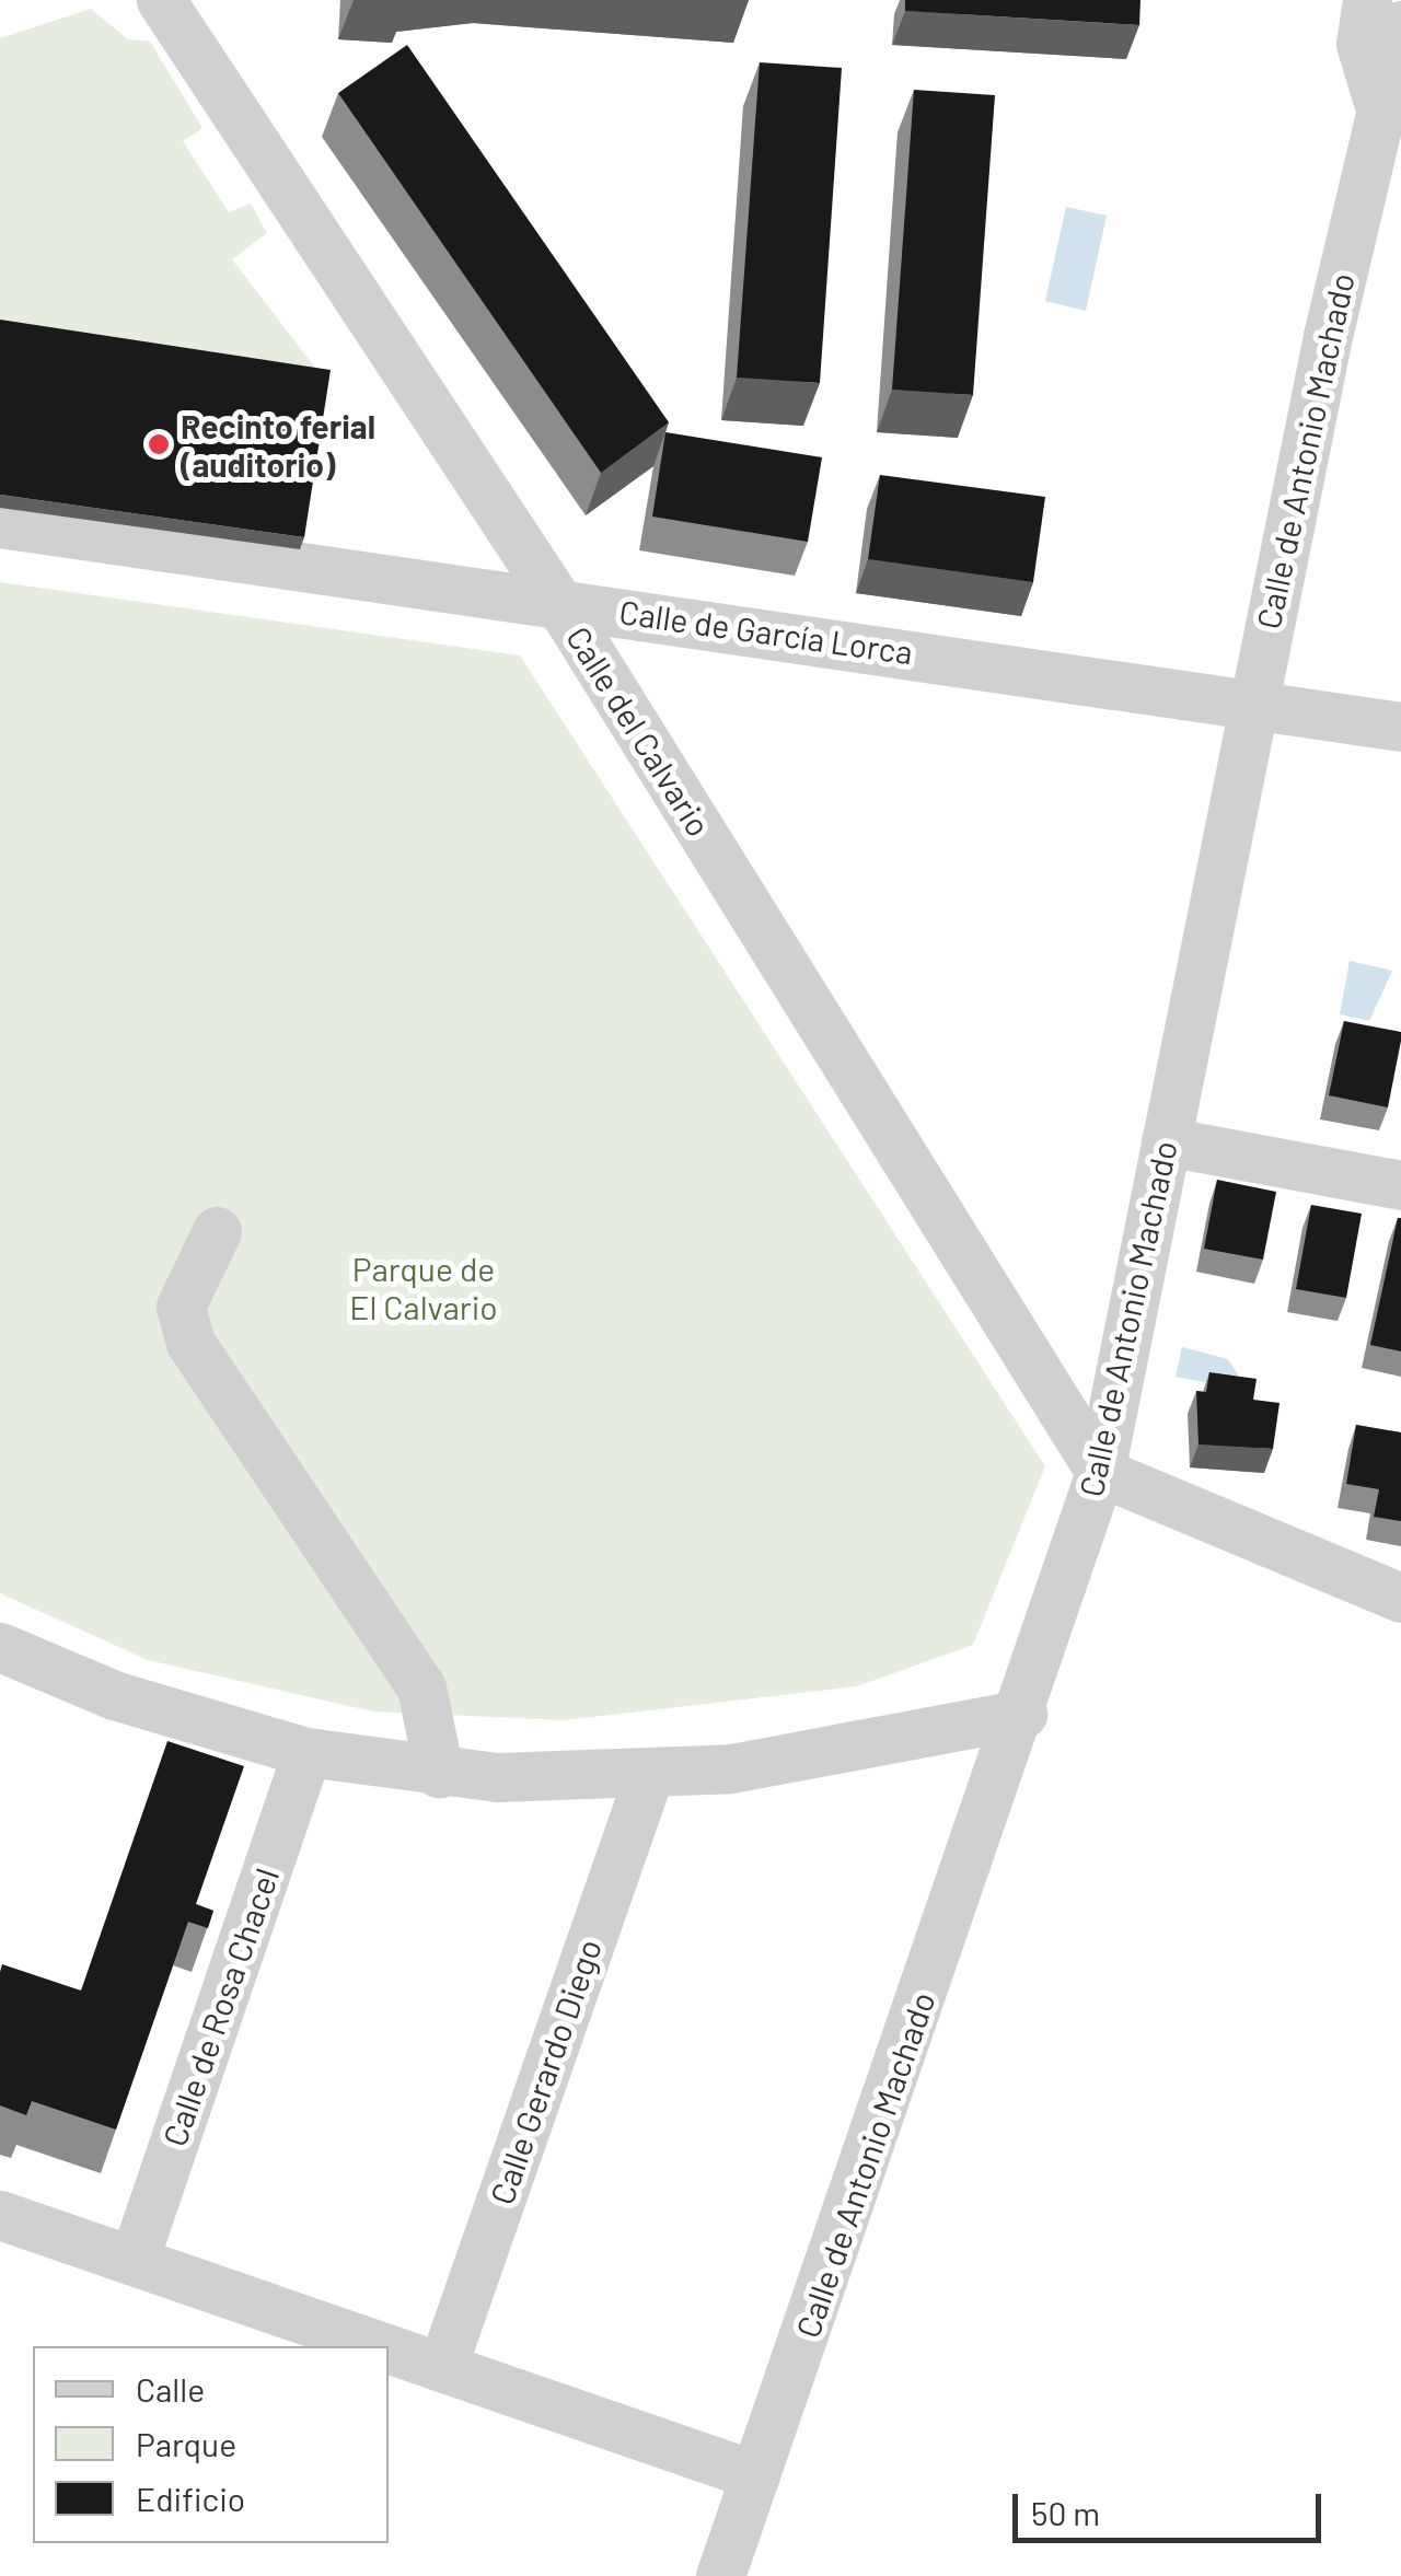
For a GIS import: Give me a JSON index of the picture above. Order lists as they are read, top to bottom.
{
  "streets": {
    "street": [
      "Calle de Antonio Machado",
      "Calle de García Lorca",
      "Calle del Calvario",
      "Calle de Rosa Chacel",
      "Calle Gerardo Diego"
    ]
  },
  "crossings": [
    ["Calle de Antonio Machado", "Calle de García Lorca"],
    ["Calle de Antonio Machado", "Calle del Calvario"],
    ["Calle de García Lorca", "Calle del Calvario"]
  ],
  "parks": ["Parque de El Calvario"],
  "places": ["Recinto ferial (auditorio)"],
  "legend": ["Calle", "Parque", "Edificio"],
  "scale_bar": "50 m"
}
